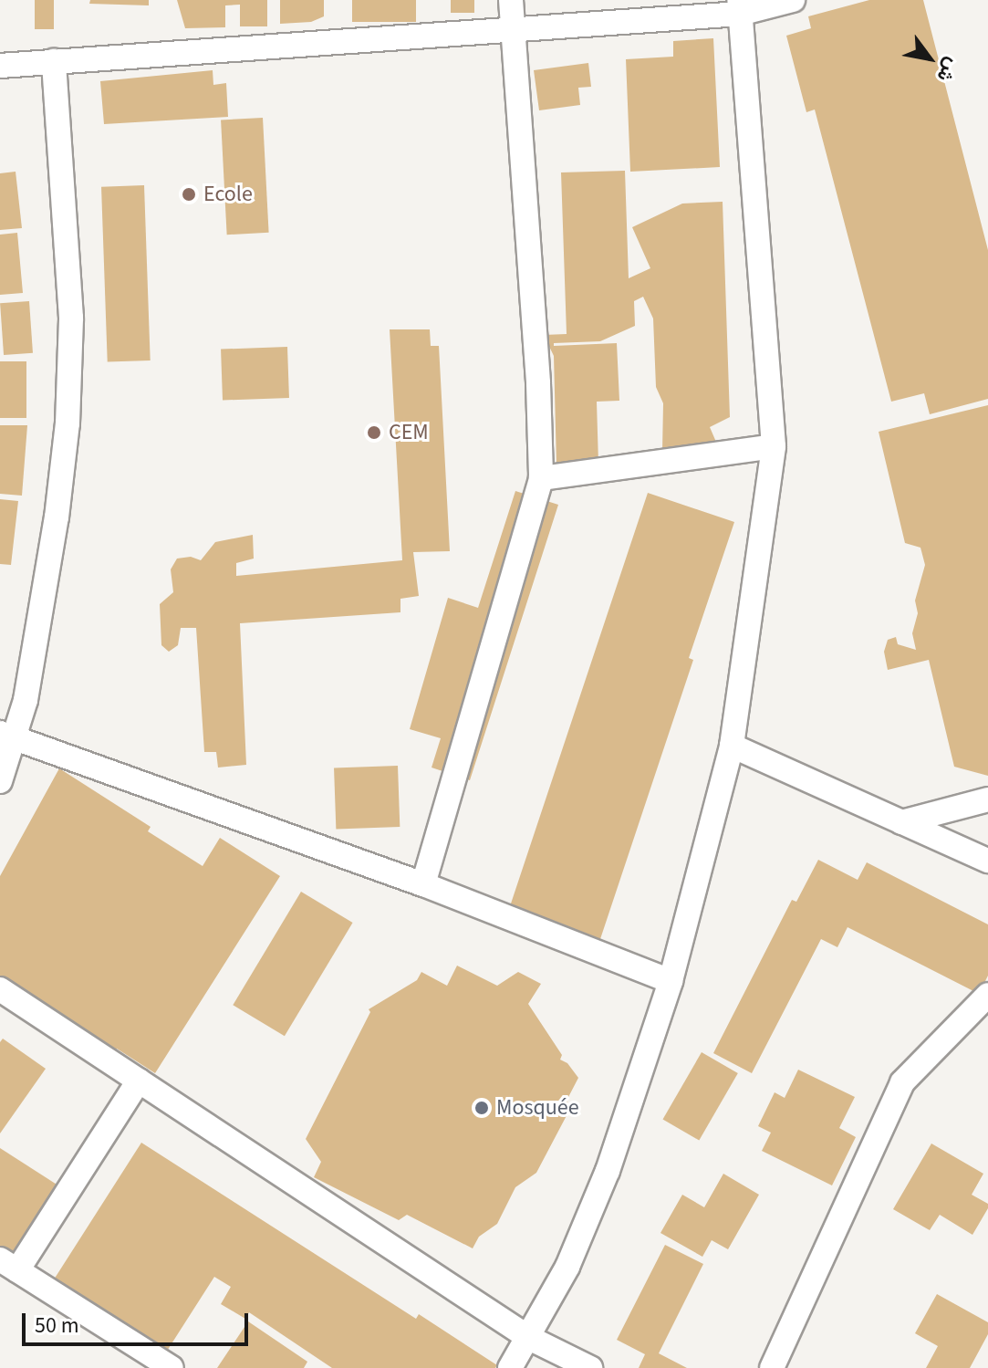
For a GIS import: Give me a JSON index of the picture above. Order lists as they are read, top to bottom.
{
  "places": ["Ecole", "CEM", "Mosquée"],
  "scale_bar": "50 m",
  "north": "bottom right"
}
